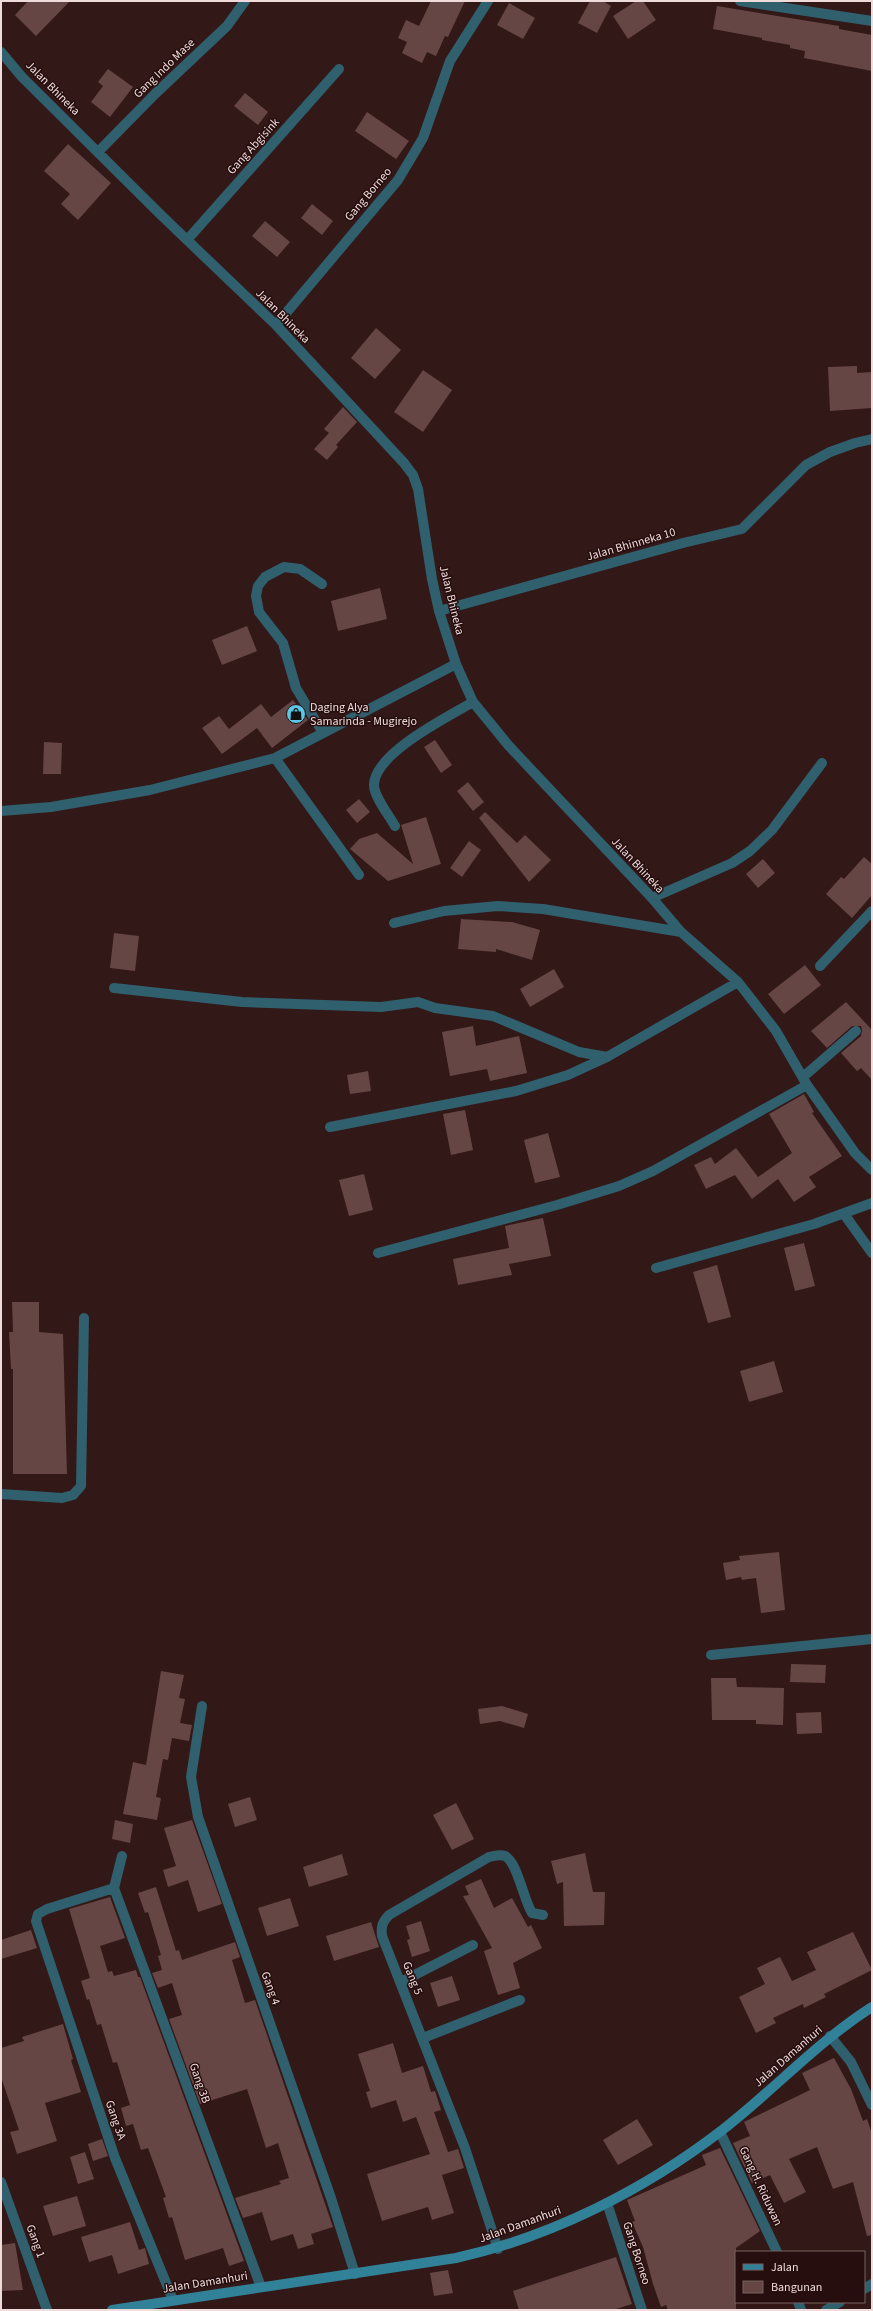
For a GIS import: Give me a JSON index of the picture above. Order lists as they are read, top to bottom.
{
  "streets": {
    "street": [
      "Gang Indo Mase",
      "Jalan Bhineka",
      "Gang Abgisink",
      "Gang Borneo",
      "Jalan Bhinneka 10",
      "Gang 5",
      "Gang 4",
      "Jalan Damanhuri",
      "Gang 3B",
      "Gang 3A",
      "Gang H. Riduwan",
      "Gang 1"
    ]
  },
  "crossings": [
    ["Gang Indo Mase", "Jalan Bhineka"],
    ["Jalan Bhineka", "Gang Abgisink"],
    ["Jalan Bhineka", "Gang Borneo"],
    ["Jalan Bhineka", "Jalan Bhinneka 10"],
    ["Gang Borneo", "Jalan Damanhuri"],
    ["Gang 5", "Jalan Damanhuri"],
    ["Gang 4", "Jalan Damanhuri"],
    ["Jalan Damanhuri", "Gang 3B"],
    ["Jalan Damanhuri", "Gang 3A"],
    ["Jalan Damanhuri", "Gang H. Riduwan"],
    ["Gang 3B", "Gang 3A"]
  ],
  "places": {
    "shop": ["Daging Alya Samarinda - Mugirejo"]
  },
  "legend": ["Jalan", "Bangunan"]
}
